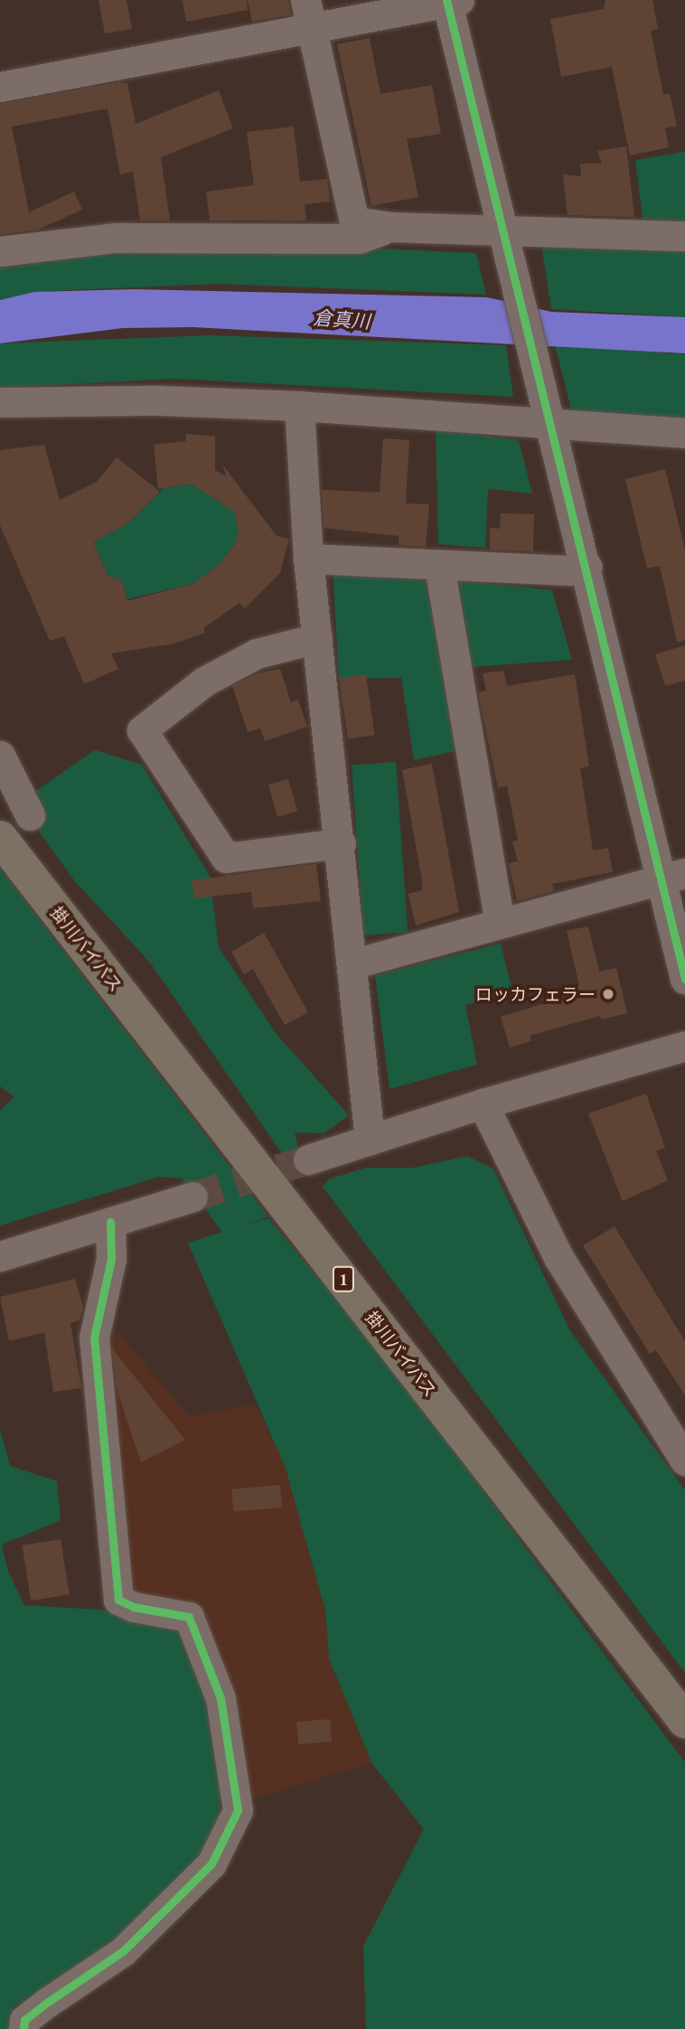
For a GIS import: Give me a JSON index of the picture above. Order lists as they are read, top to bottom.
{
  "streets": {
    "highway": ["掛川バイパス", "1"]
  },
  "water": ["倉真川"],
  "places": ["ロッカフェラー"]
}
